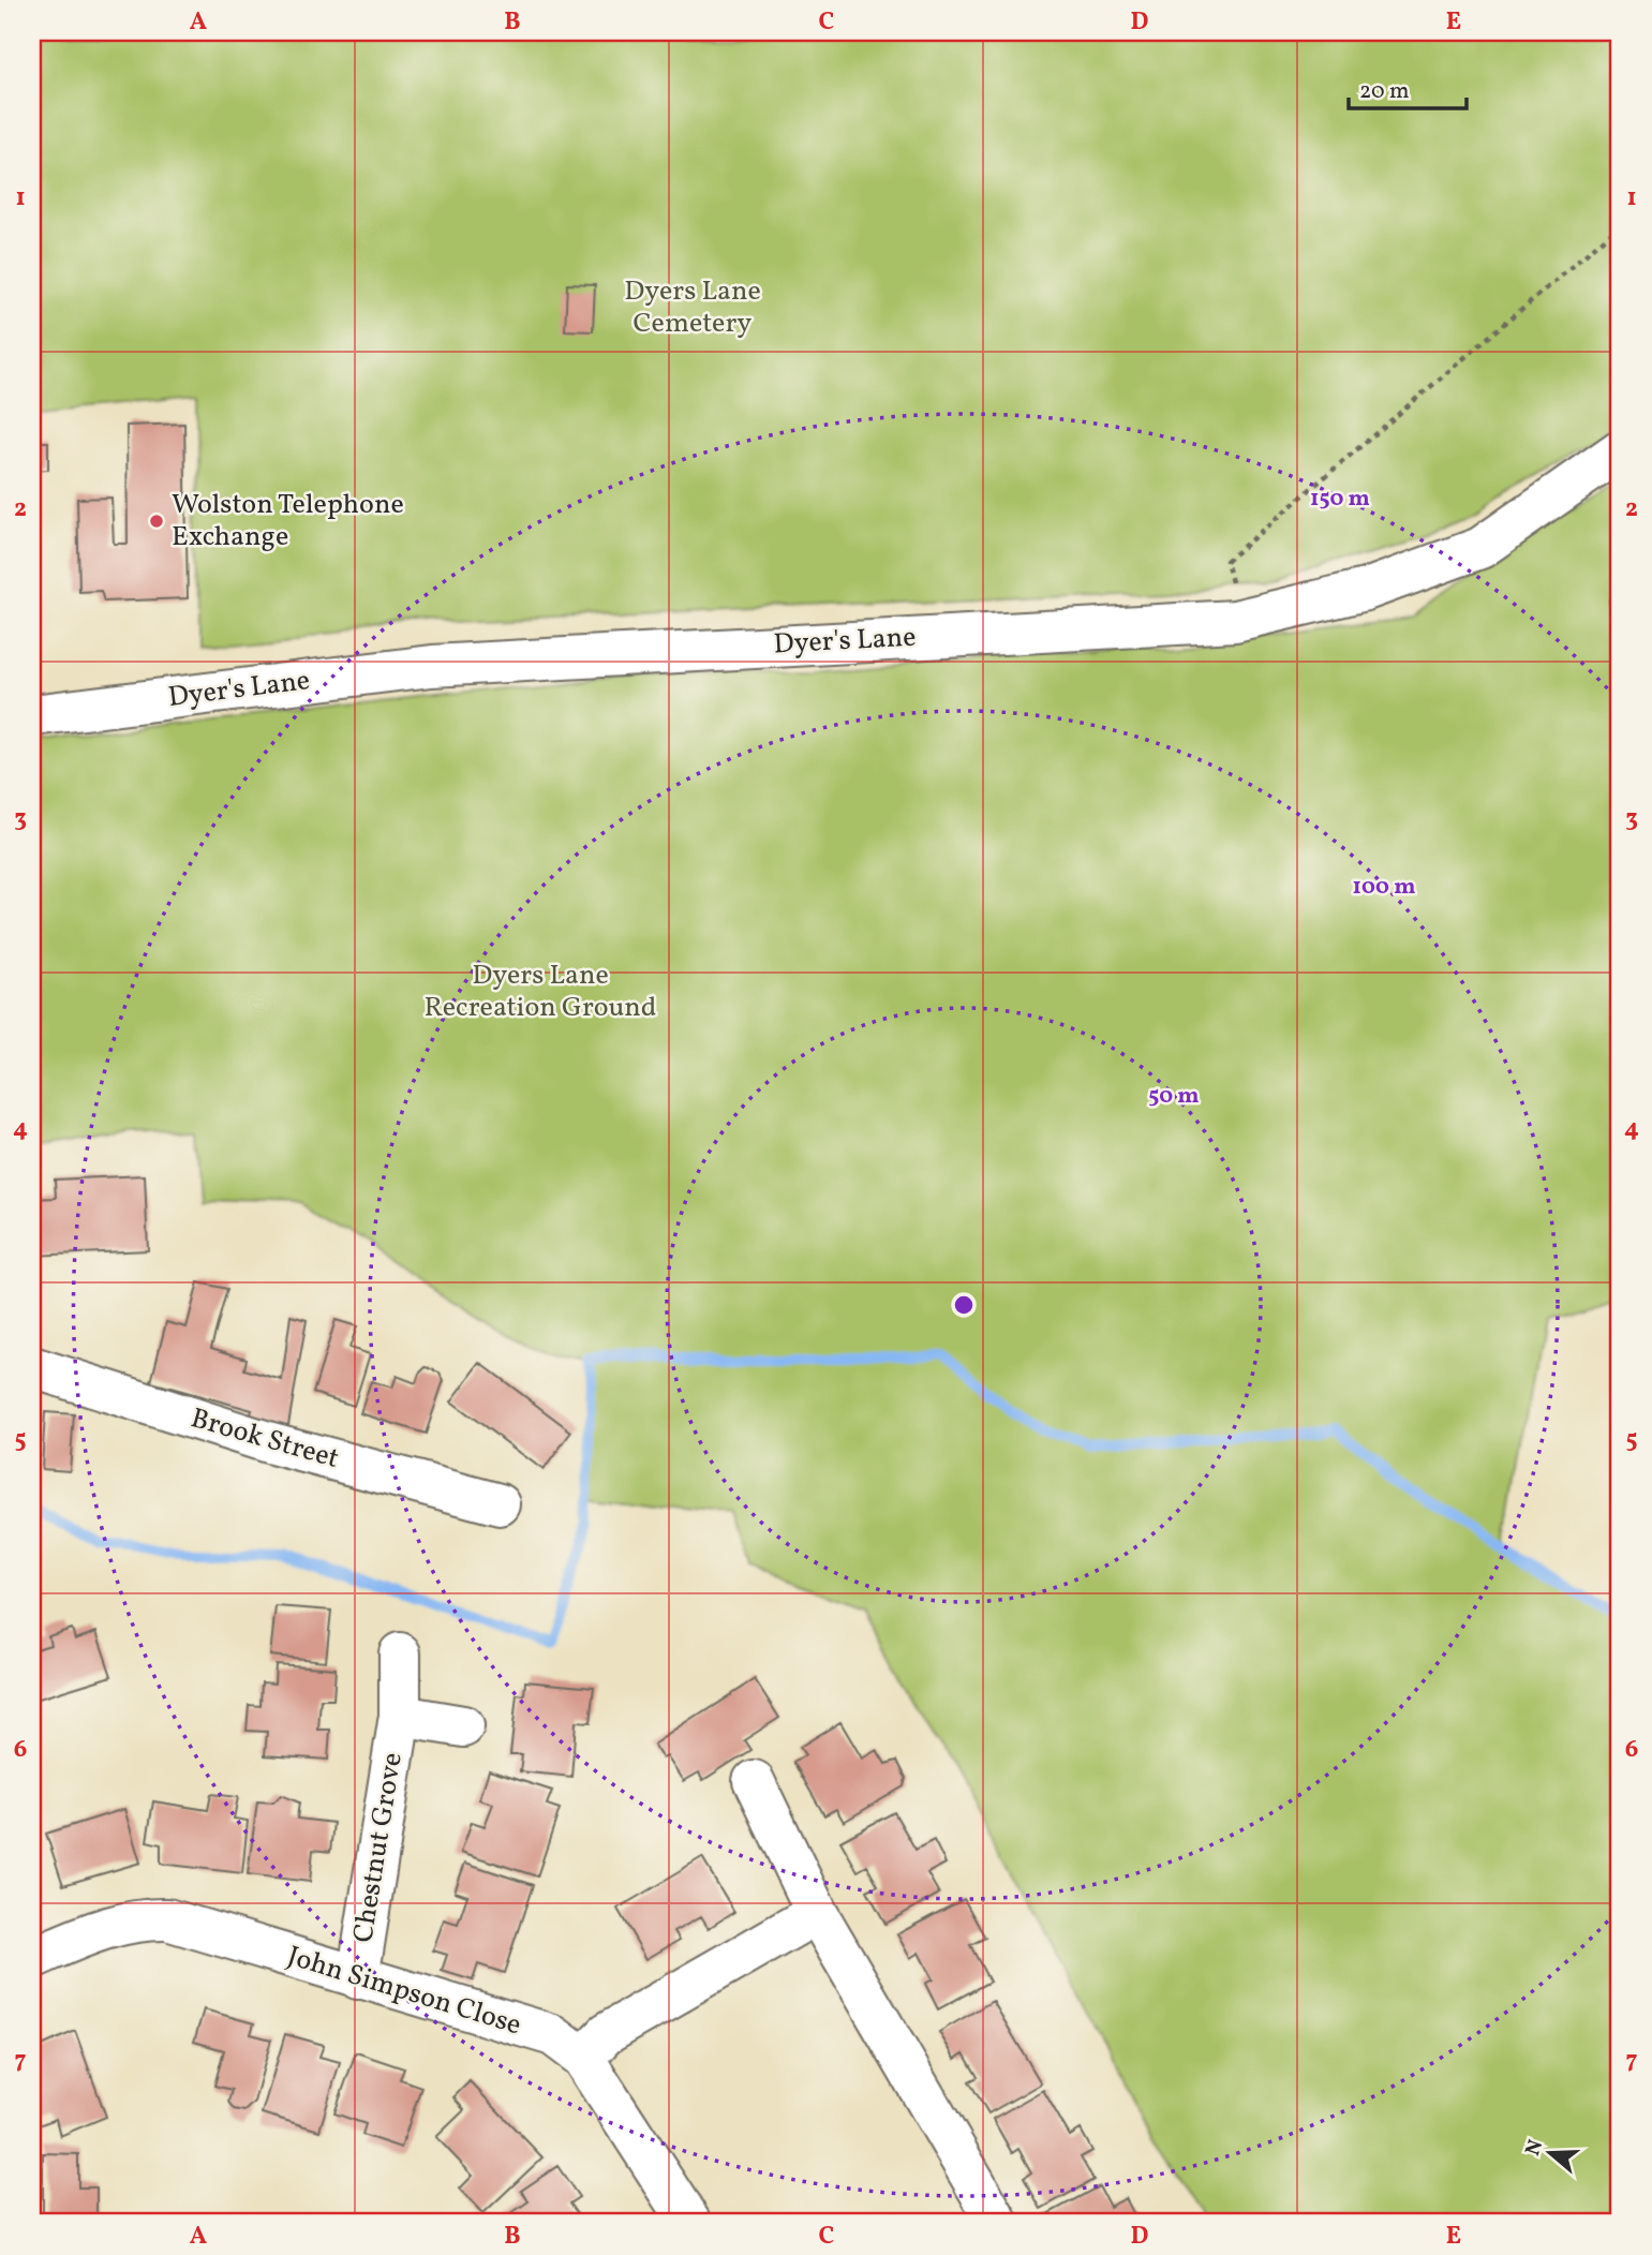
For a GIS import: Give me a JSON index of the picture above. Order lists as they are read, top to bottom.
{
  "streets": {
    "street": [
      "Dyer's Lane",
      "Brook Street",
      "Chestnut Grove",
      "John Simpson Close"
    ]
  },
  "crossings": [
    ["Chestnut Grove", "John Simpson Close"]
  ],
  "parks": ["Dyers Lane Cemetery", "Dyers Lane Recreation Ground"],
  "places": ["Wolston Telephone Exchange"],
  "scale_bar": "20 m",
  "north": "left",
  "grid": {
    "columns": [
      "A",
      "B",
      "C",
      "D",
      "E"
    ],
    "rows": [
      "1",
      "2",
      "3",
      "4",
      "5",
      "6",
      "7"
    ]
  },
  "rings": ["150 m", "100 m", "50 m"]
}
